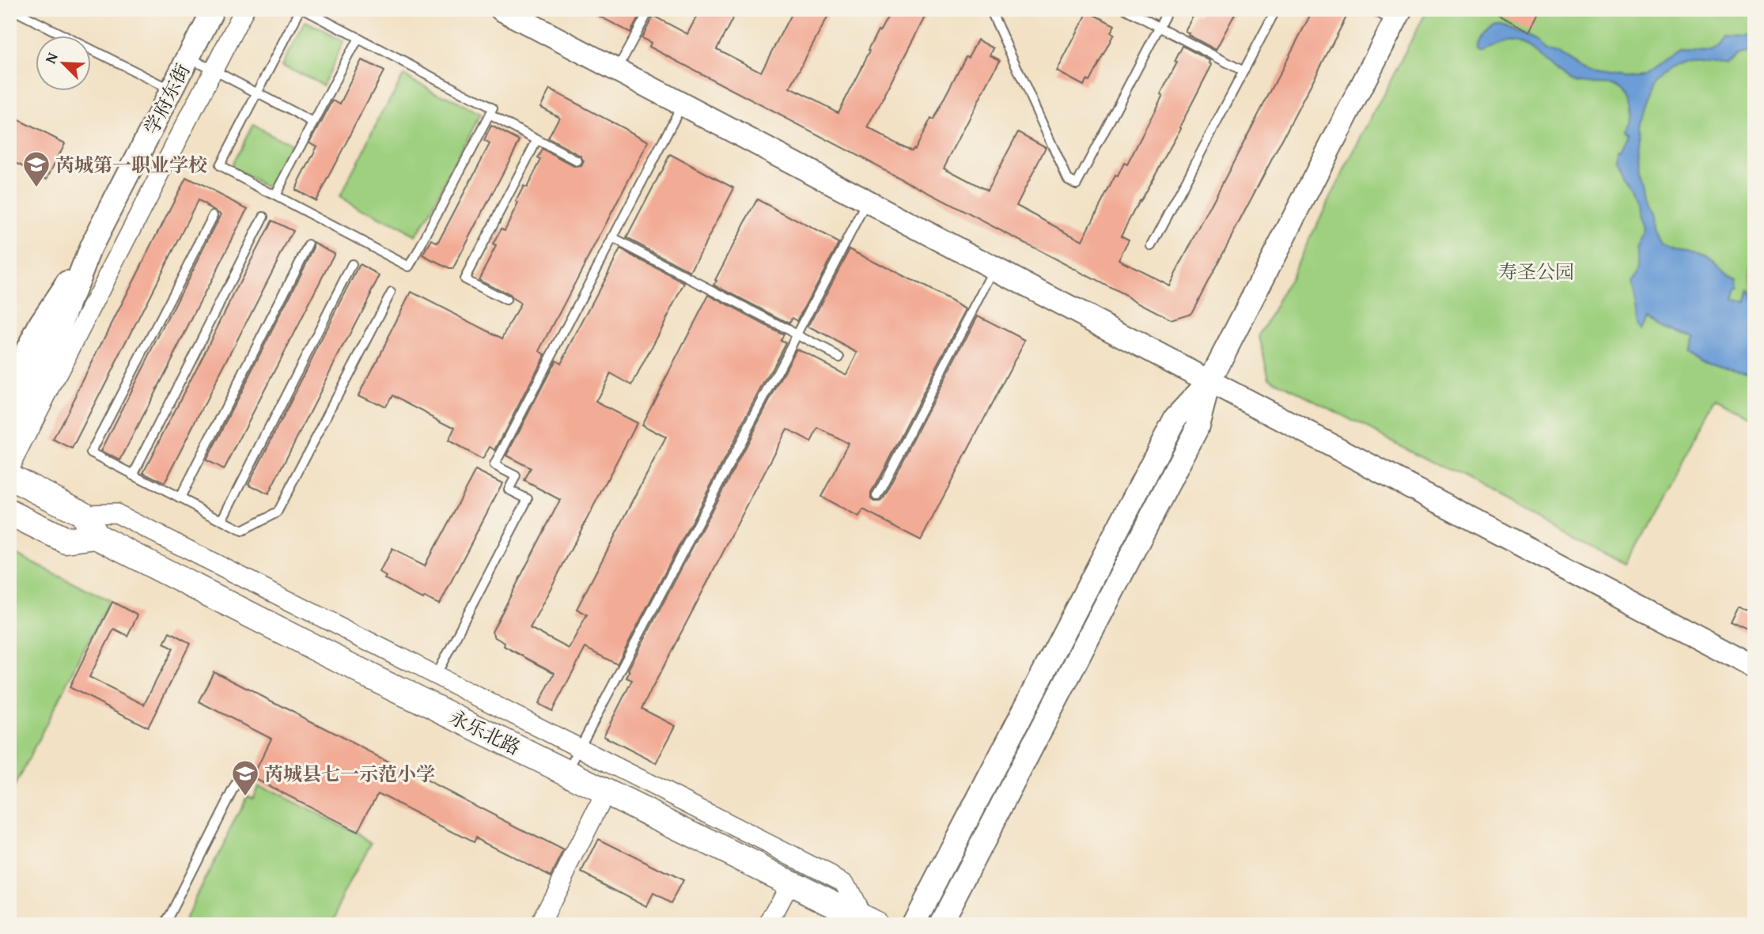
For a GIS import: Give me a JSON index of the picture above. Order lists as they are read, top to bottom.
{
  "streets": {
    "main road": ["永乐北路"],
    "street": ["学府东街"]
  },
  "parks": ["寿圣公园"],
  "places": {
    "school or university": ["芮城第一职业学校", "芮城县七一示范小学"]
  },
  "north": "top left"
}
